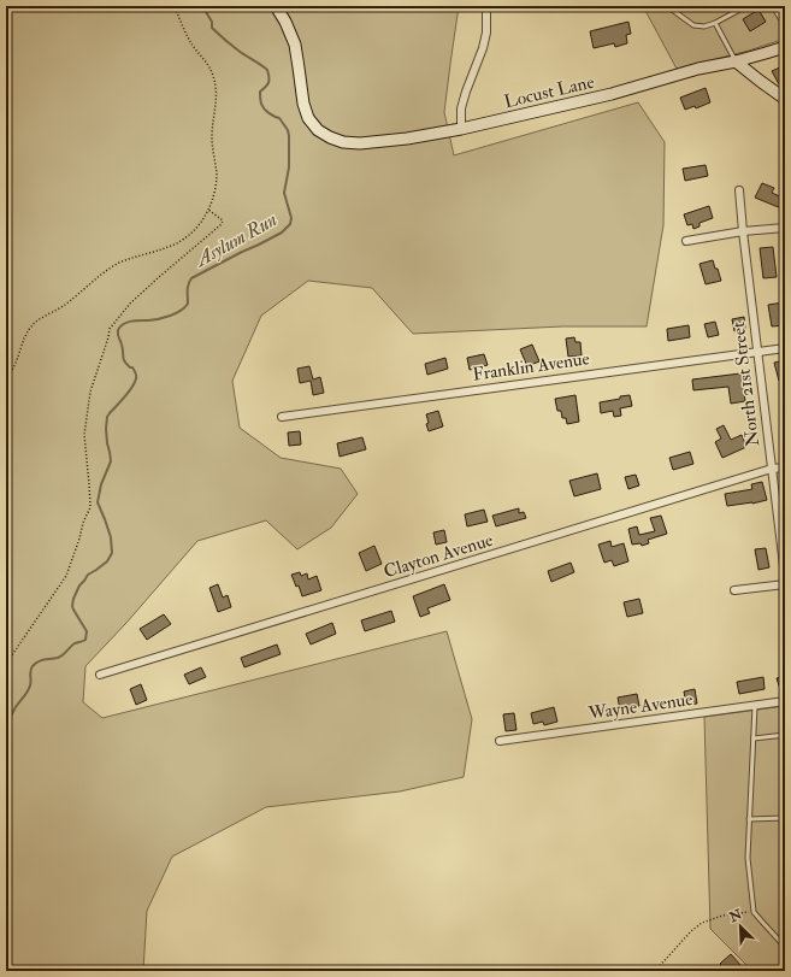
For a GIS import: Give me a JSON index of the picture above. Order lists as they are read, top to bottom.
{
  "streets": {
    "street": [
      "Locust Lane",
      "Franklin Avenue",
      "North 21st Street",
      "Clayton Avenue",
      "Wayne Avenue"
    ]
  },
  "crossings": [
    ["Franklin Avenue", "North 21st Street"],
    ["North 21st Street", "Clayton Avenue"]
  ],
  "water": ["Asylum Run"],
  "north": "top left"
}
